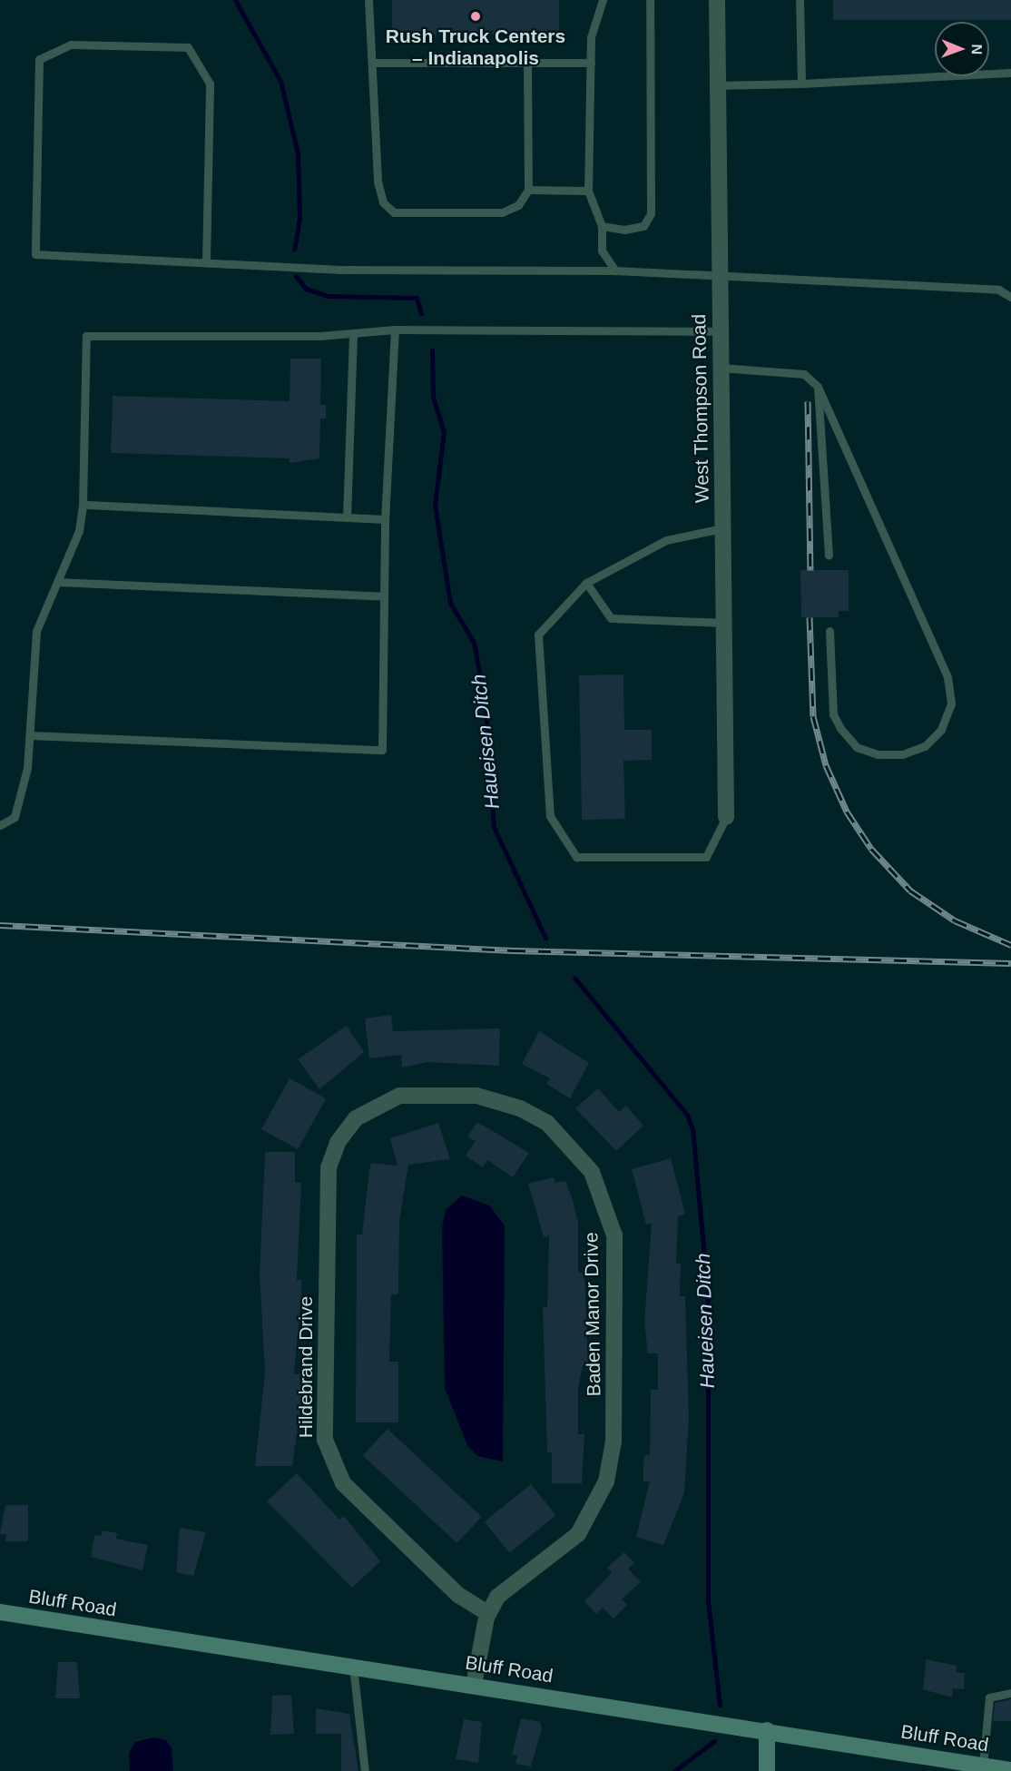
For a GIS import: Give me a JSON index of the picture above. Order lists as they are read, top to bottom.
{
  "streets": {
    "main road": ["Bluff Road"],
    "street": ["West Thompson Road", "Baden Manor Drive", "Hildebrand Drive"]
  },
  "crossings": [
    ["Baden Manor Drive", "Hildebrand Drive"],
    ["Baden Manor Drive", "Bluff Road"]
  ],
  "water": ["Haueisen Ditch"],
  "places": ["Rush Truck Centers – Indianapolis"],
  "north": "right"
}
